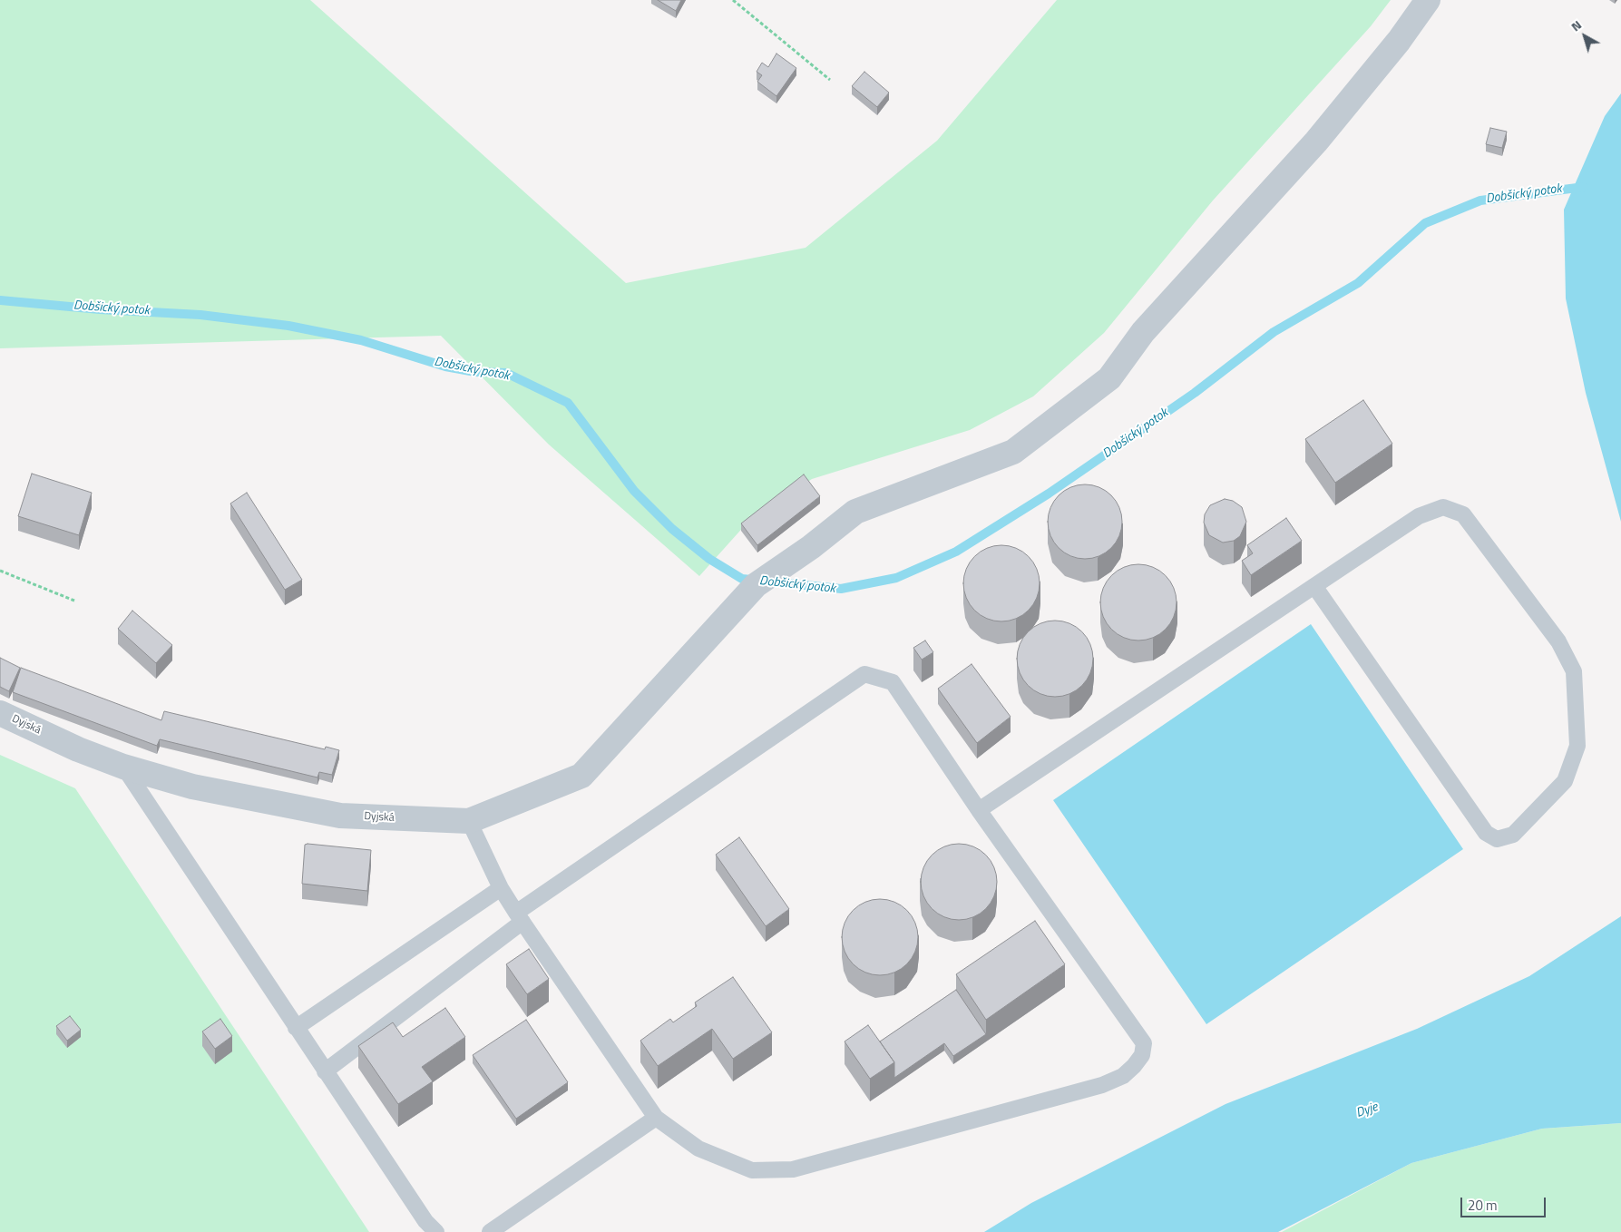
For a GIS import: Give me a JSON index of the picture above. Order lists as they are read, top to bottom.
{
  "streets": {
    "street": ["Dyjská"]
  },
  "water": ["Dobšický potok", "Dyje"],
  "scale_bar": "20 m",
  "north": "top left"
}
